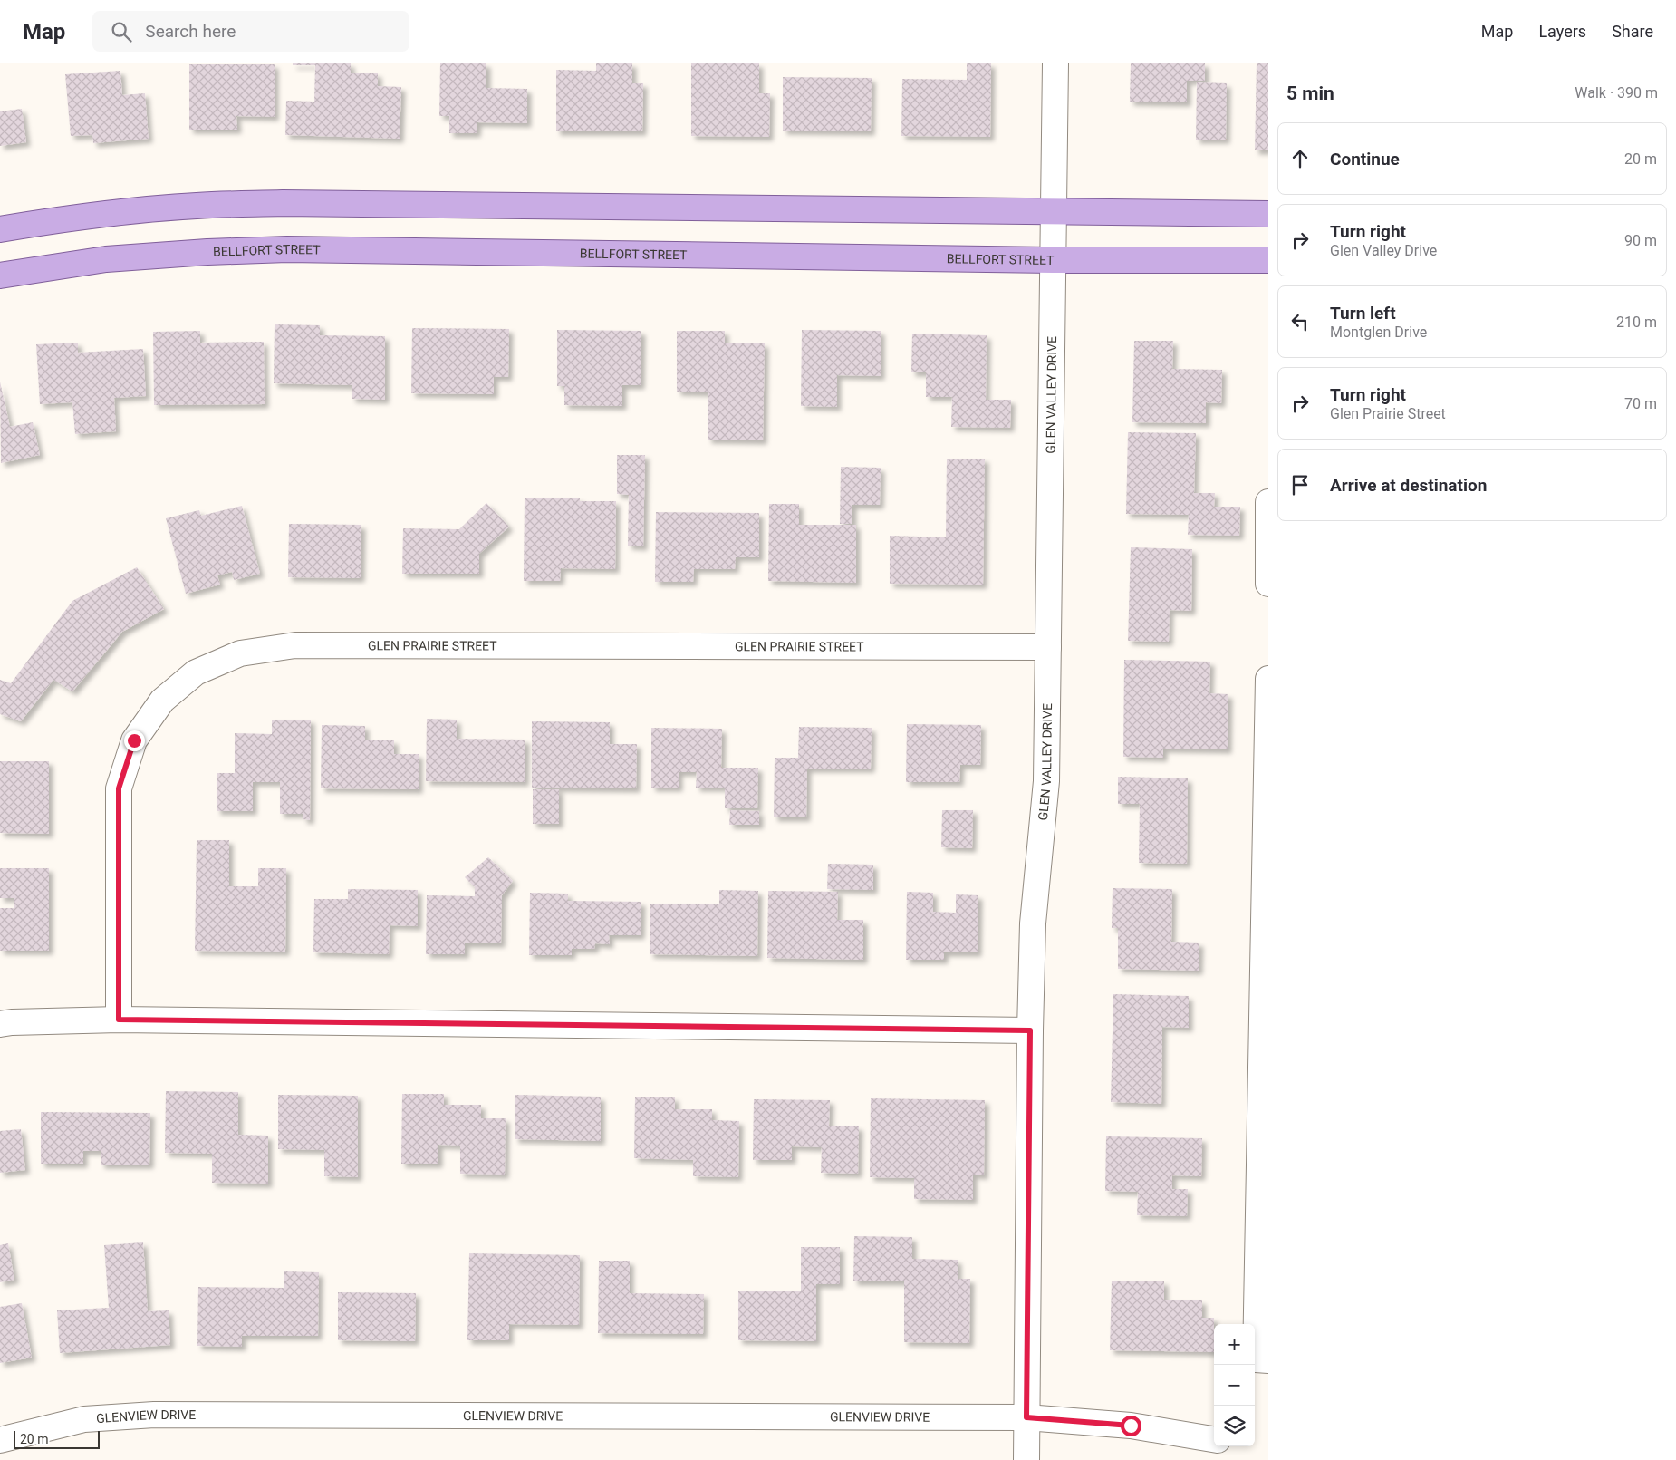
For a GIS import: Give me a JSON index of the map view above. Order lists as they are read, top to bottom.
{
  "streets": {
    "main road": ["BELLFORT STREET"],
    "street": ["GLEN VALLEY DRIVE", "GLEN PRAIRIE STREET", "GLENVIEW DRIVE"]
  },
  "crossings": [
    ["BELLFORT STREET", "GLEN VALLEY DRIVE"],
    ["GLEN VALLEY DRIVE", "GLEN PRAIRIE STREET"],
    ["GLEN VALLEY DRIVE", "GLENVIEW DRIVE"]
  ],
  "scale_bar": "20 m",
  "page": {
    "header": "Map",
    "search": "Search here",
    "nav": ["Map", "Layers", "Share"],
    "heading": ["5 min", "Walk · 390 m"],
    "list": [
      ["Continue", "20 m"],
      ["Turn right", "Glen Valley Drive", "90 m"],
      ["Turn left", "Montglen Drive", "210 m"],
      ["Turn right", "Glen Prairie Street", "70 m"],
      "Arrive at destination"
    ],
    "map_buttons": ["+", "−"],
    "scale": "20 m"
  }
}
